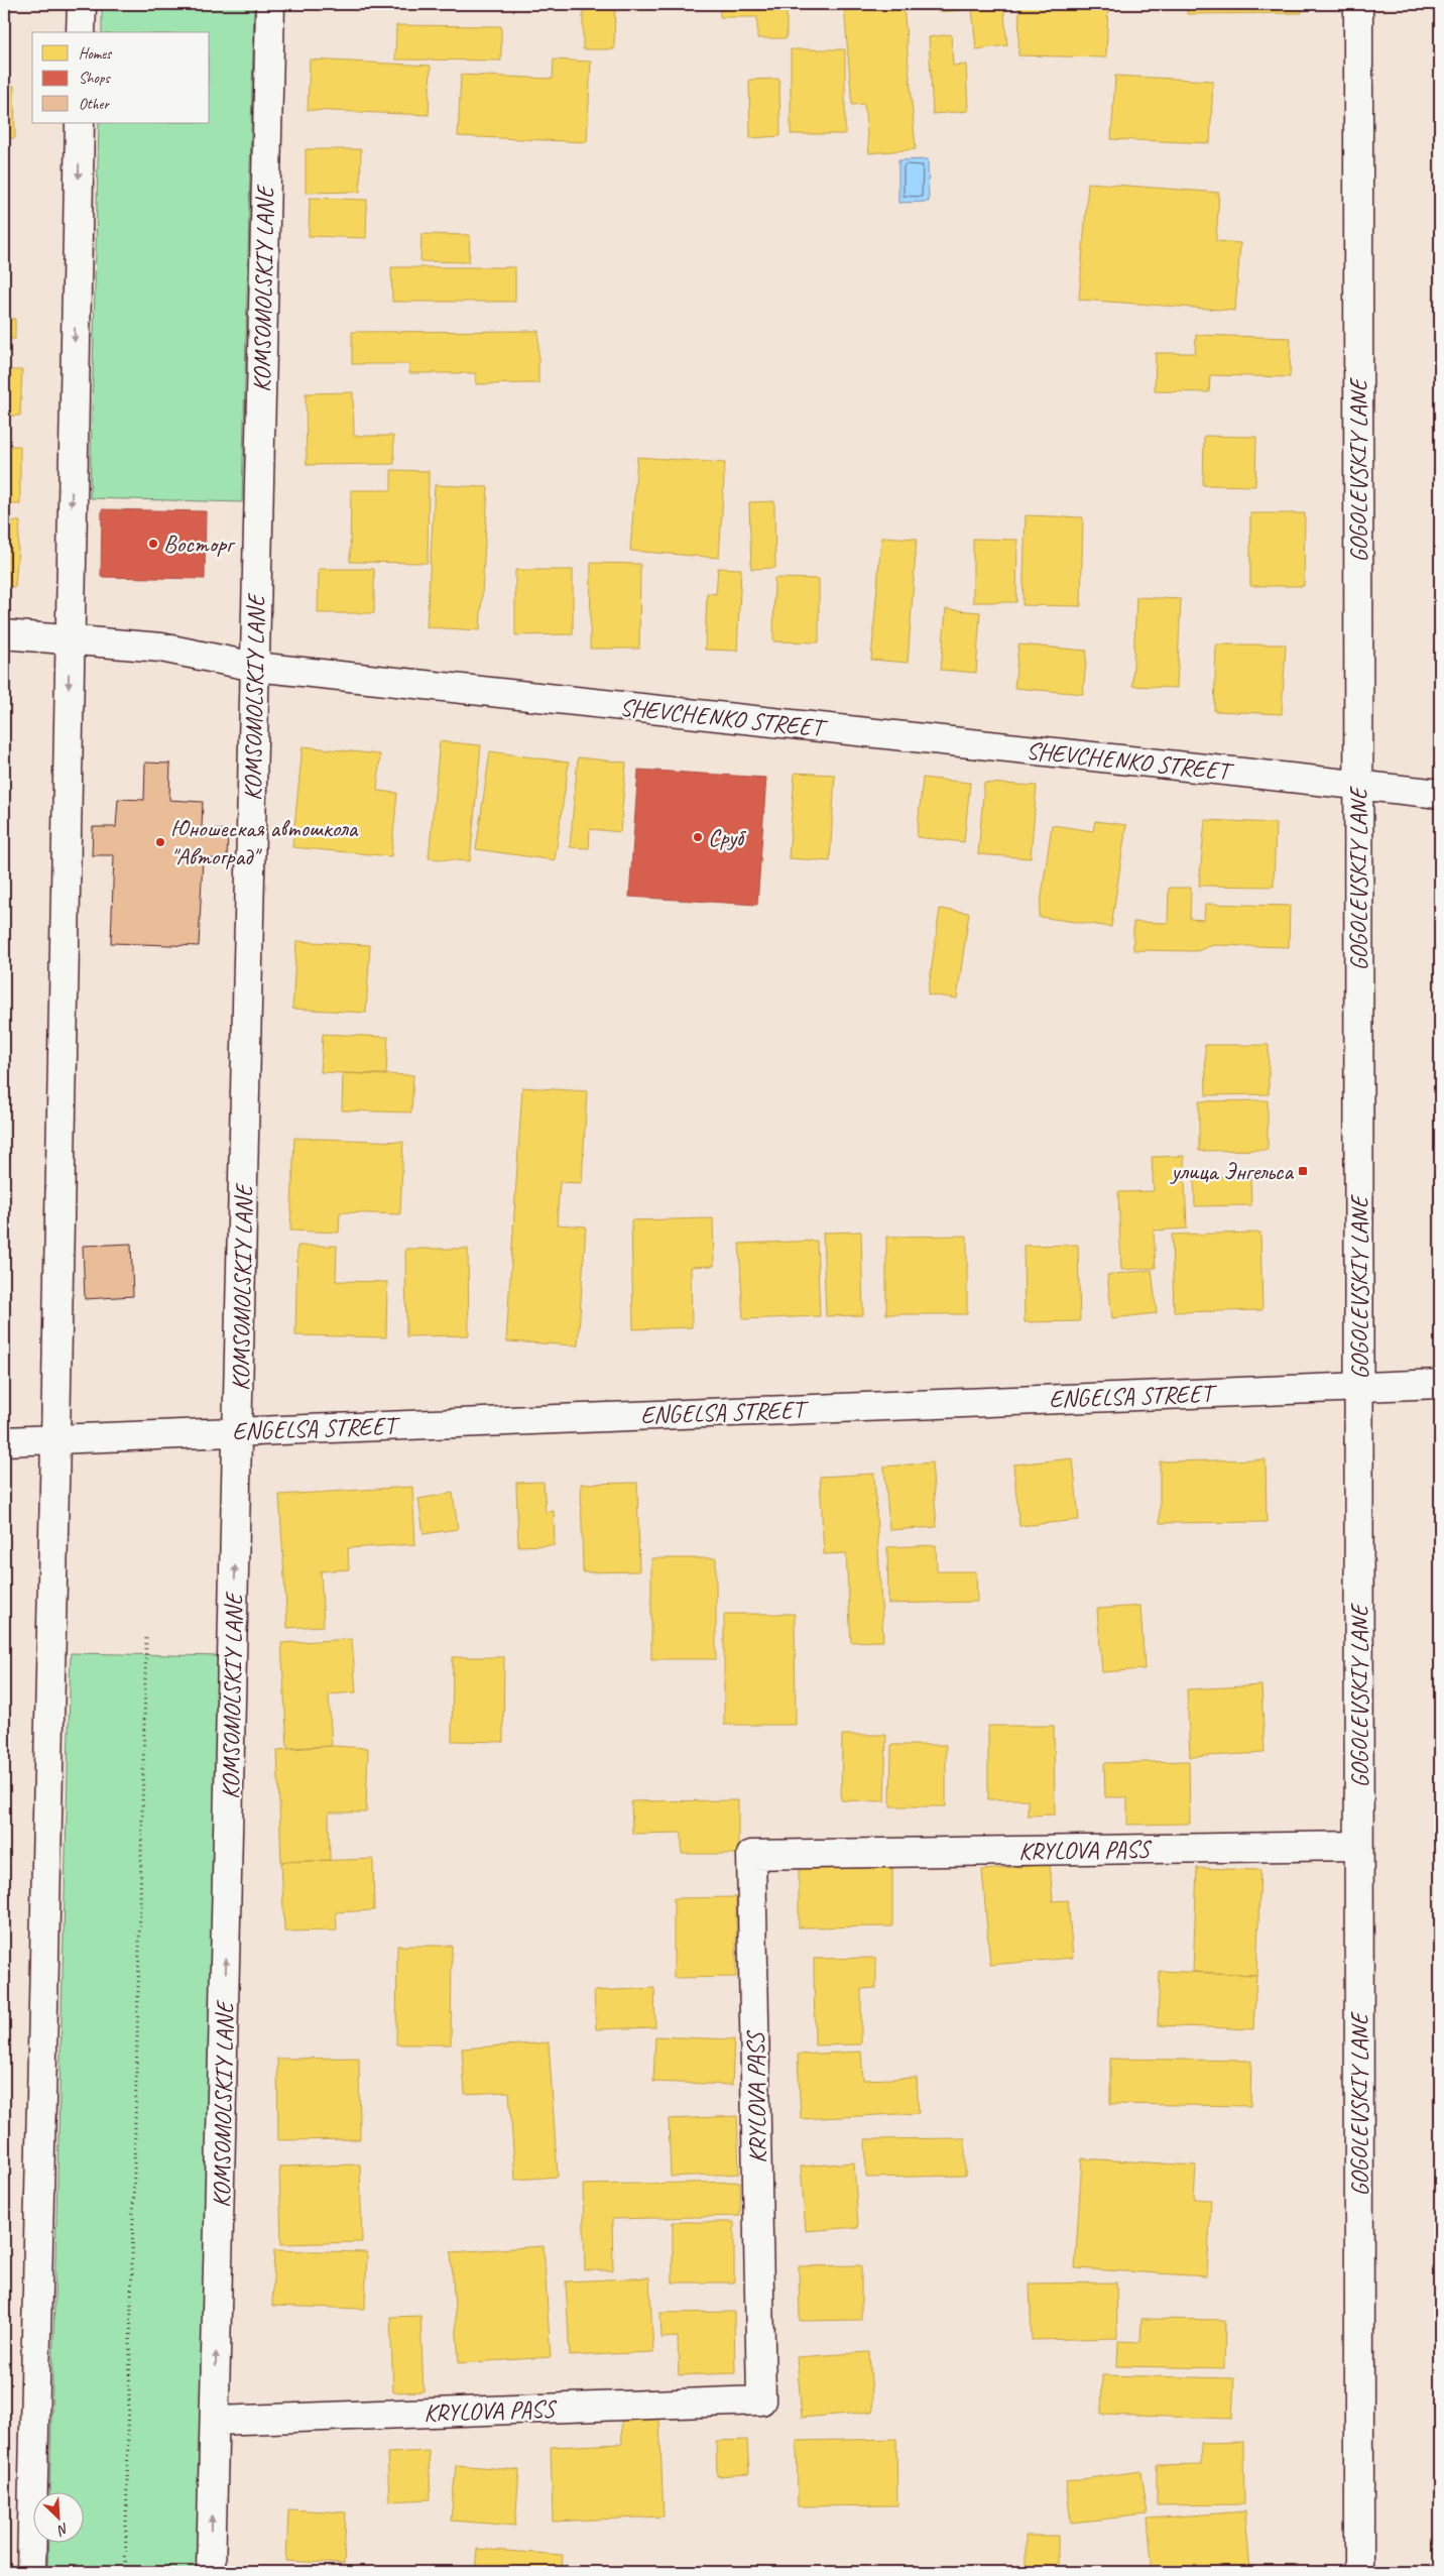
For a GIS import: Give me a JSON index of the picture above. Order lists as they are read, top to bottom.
{
  "streets": {
    "street": [
      "KOMSOMOLSKIY LANE",
      "GOGOLEVSKIY LANE",
      "SHEVCHENKO STREET",
      "ENGELSA STREET",
      "KRYLOVA PASS"
    ]
  },
  "crossings": [
    ["KOMSOMOLSKIY LANE", "SHEVCHENKO STREET"],
    ["KOMSOMOLSKIY LANE", "ENGELSA STREET"],
    ["KOMSOMOLSKIY LANE", "KRYLOVA PASS"],
    ["GOGOLEVSKIY LANE", "SHEVCHENKO STREET"],
    ["GOGOLEVSKIY LANE", "ENGELSA STREET"],
    ["GOGOLEVSKIY LANE", "KRYLOVA PASS"]
  ],
  "places": {
    "other": ["Восторг", "Сруб", "Юношеская автошкола \"Автоград\""],
    "transit": ["улица Энгельса"]
  },
  "legend": ["Homes", "Shops", "Other"],
  "north": "bottom right"
}
